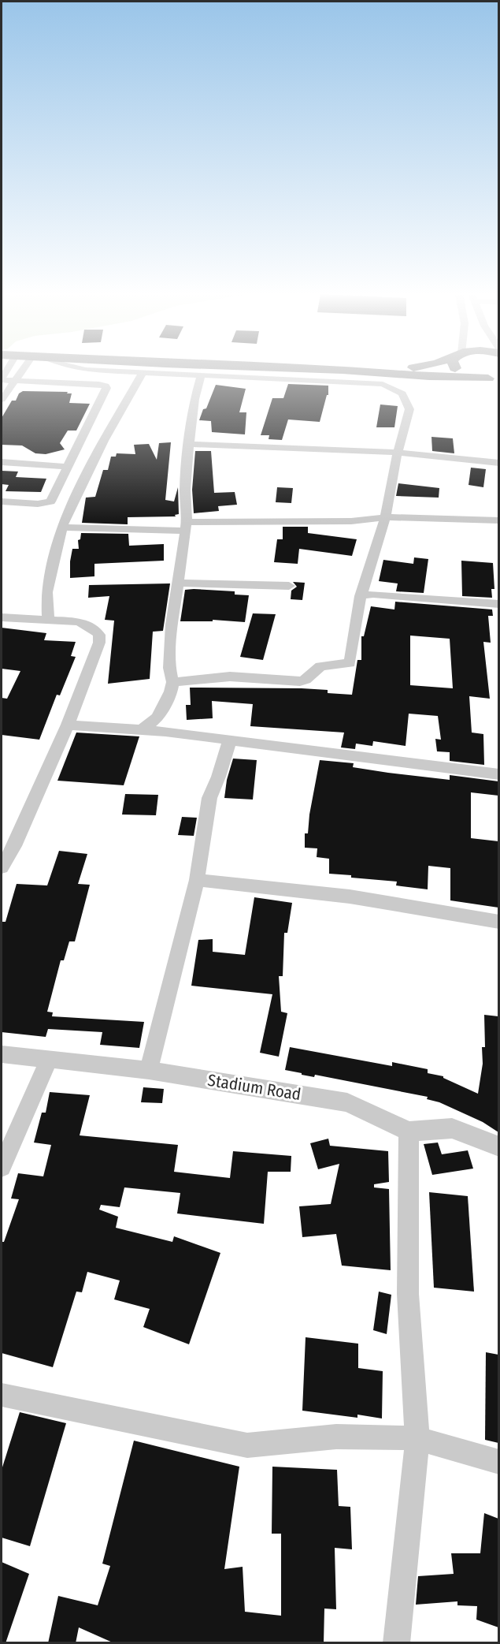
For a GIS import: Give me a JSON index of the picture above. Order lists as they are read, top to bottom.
{
  "streets": {
    "street": ["Stadium Road"]
  }
}
